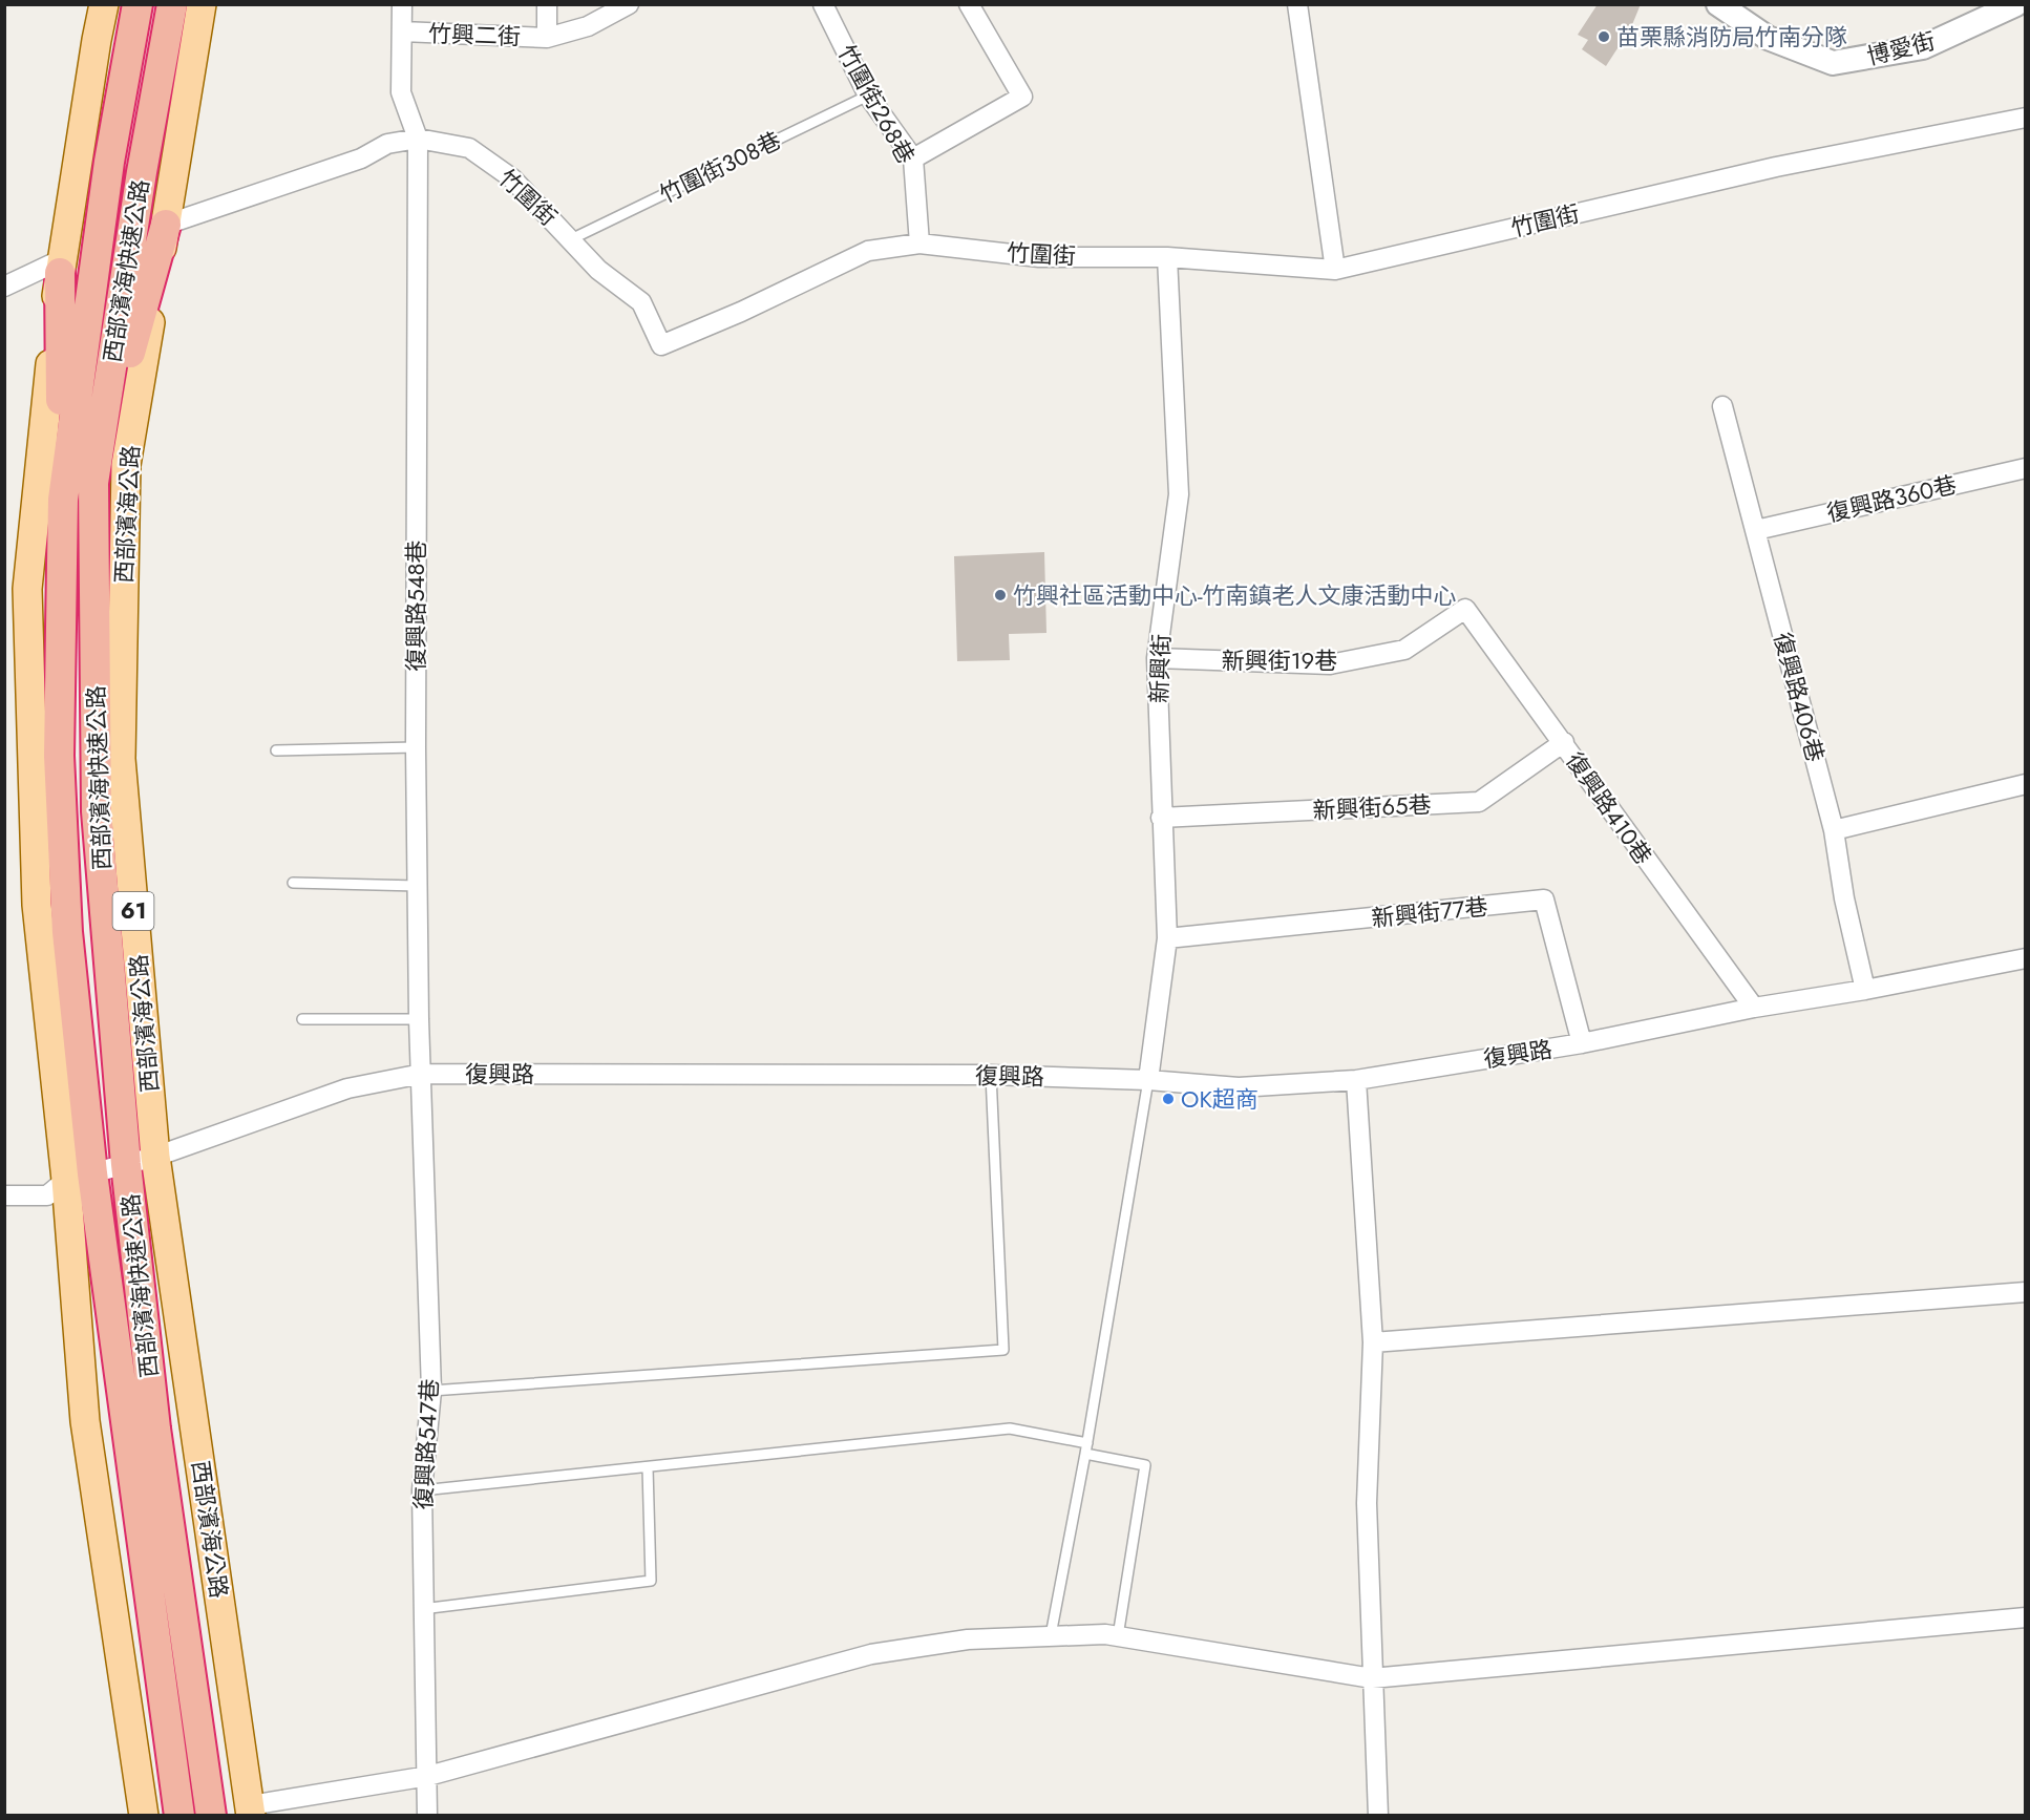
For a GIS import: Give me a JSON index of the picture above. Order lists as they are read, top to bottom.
{
  "streets": {
    "highway": ["西部濱海快速公路", "61"],
    "main road": ["西部濱海公路"],
    "street": [
      "竹興二街",
      "博愛街",
      "竹圍街268巷",
      "竹圍街",
      "復興路360巷",
      "復興路548巷",
      "新興街19巷",
      "新興街",
      "復興路406巷",
      "新興街65巷",
      "復興路410巷",
      "新興街77巷",
      "復興路",
      "復興路547巷"
    ],
    "lane": ["竹圍街308巷"]
  },
  "crossings": [
    ["竹圍街268巷", "竹圍街308巷"],
    ["竹圍街268巷", "竹圍街"],
    ["竹圍街308巷", "竹圍街"],
    ["竹圍街", "西部濱海公路"],
    ["竹圍街", "復興路548巷"],
    ["竹圍街", "新興街"],
    ["西部濱海快速公路", "復興路"],
    ["復興路360巷", "復興路406巷"],
    ["西部濱海公路", "復興路"],
    ["復興路548巷", "復興路"],
    ["復興路548巷", "復興路547巷"],
    ["新興街19巷", "新興街"],
    ["新興街19巷", "復興路410巷"],
    ["新興街", "新興街65巷"],
    ["新興街", "新興街77巷"],
    ["新興街", "復興路"],
    ["復興路406巷", "復興路"],
    ["新興街65巷", "復興路410巷"],
    ["復興路410巷", "復興路"],
    ["新興街77巷", "復興路"],
    ["復興路", "復興路547巷"]
  ],
  "places": ["苗栗縣消防局竹南分隊", "竹興社區活動中心-竹南鎮老人文康活動中心", "OK超商"]
}
